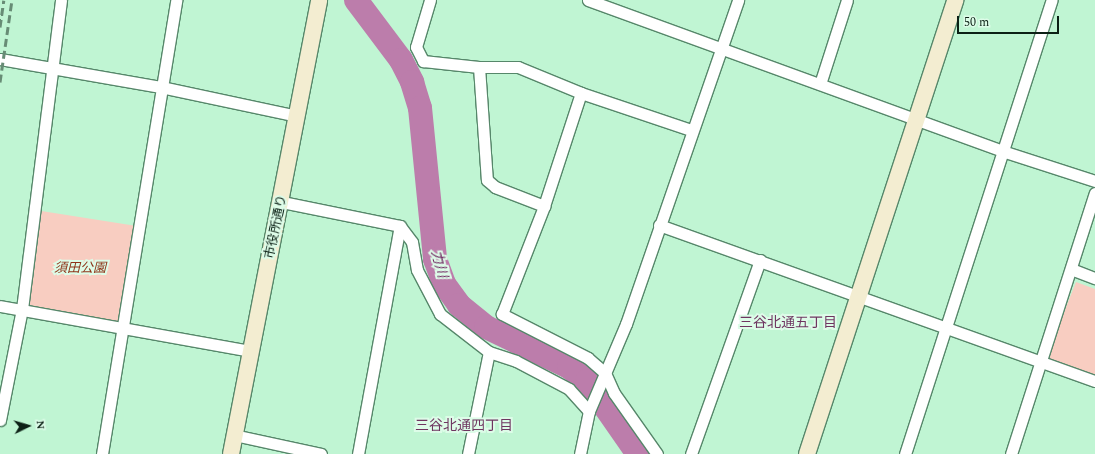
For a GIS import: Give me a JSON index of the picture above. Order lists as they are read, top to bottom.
{
  "streets": {
    "street": ["市役所通り"]
  },
  "districts": ["三谷北通五丁目", "三谷北通四丁目"],
  "water": ["力川"],
  "parks": ["須田公園"],
  "scale_bar": "50 m",
  "north": "right"
}
